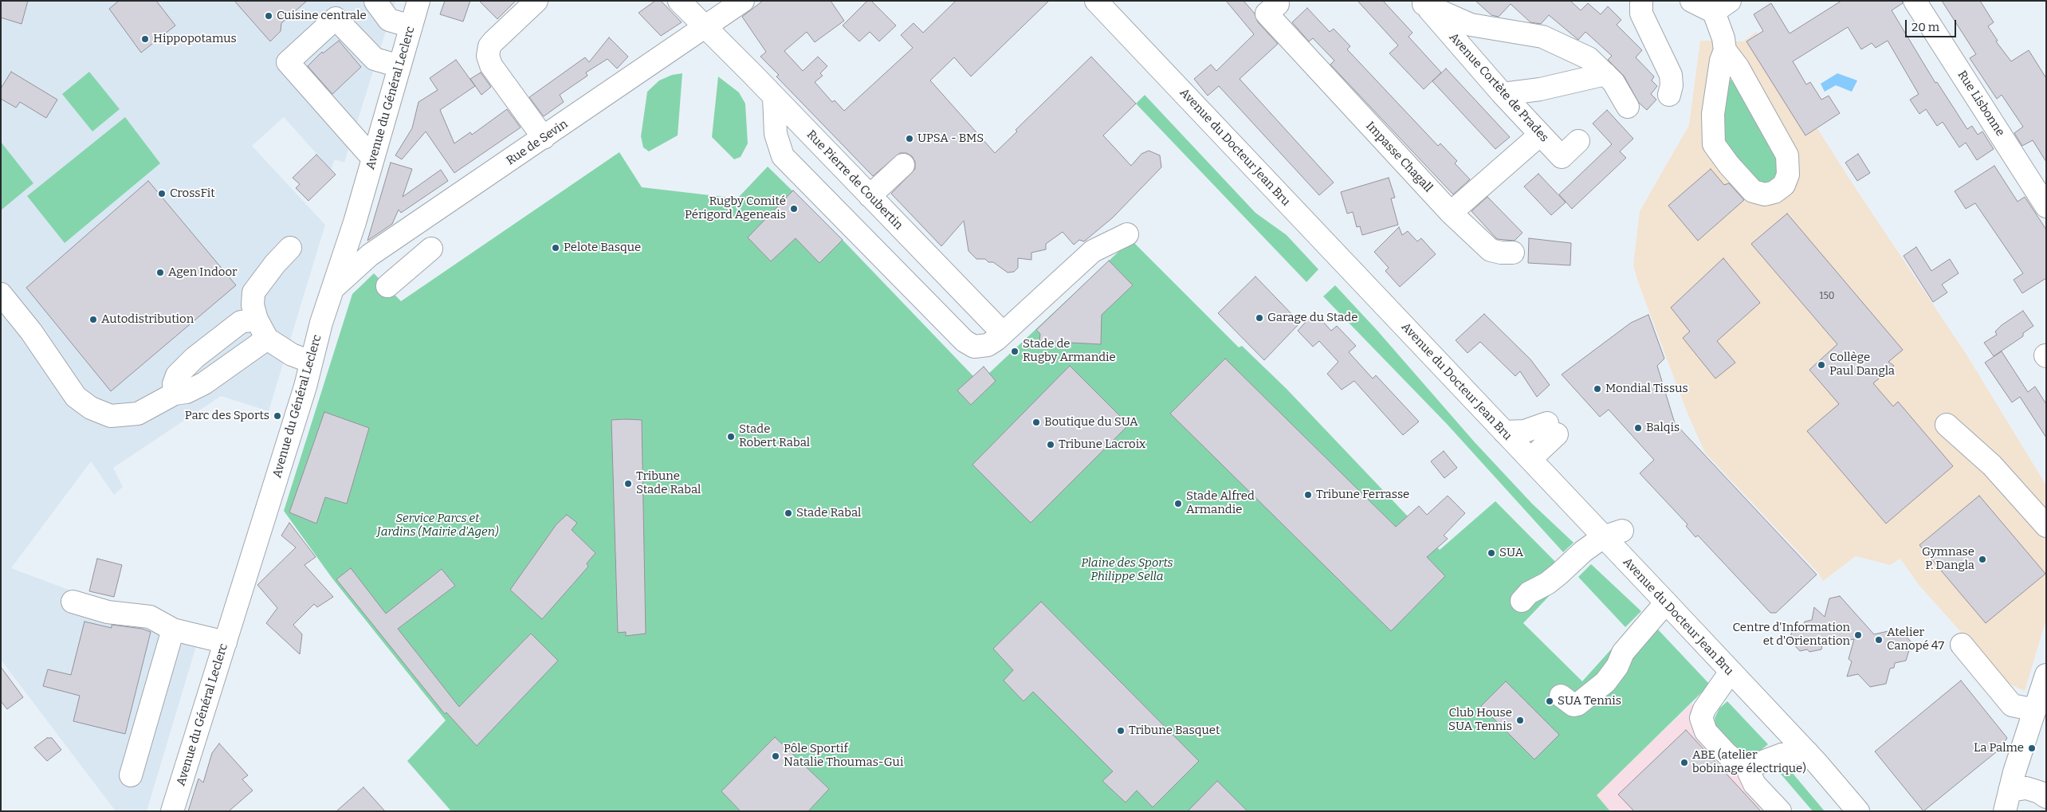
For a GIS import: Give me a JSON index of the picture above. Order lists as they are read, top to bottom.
{
  "streets": {
    "street": [
      "Avenue Cortète de Prades",
      "Avenue du Général Leclerc",
      "Rue Lisbonne",
      "Rue de Sevin",
      "Avenue du Docteur Jean Bru",
      "Impasse Chagall",
      "Rue Pierre de Coubertin"
    ]
  },
  "crossings": [
    ["Avenue du Général Leclerc", "Rue de Sevin"],
    ["Rue de Sevin", "Rue Pierre de Coubertin"]
  ],
  "parks": ["Service Parcs et Jardins (Mairie d'Agen)", "Plaine des Sports Philippe Sella"],
  "places": [
    "Cuisine centrale",
    "Hippopotamus",
    "UPSA - BMS",
    "CrossFit",
    "Rugby Comité Périgord Ageneais",
    "Pelote Basque",
    "Agen Indoor",
    "Garage du Stade",
    "Autodistribution",
    "Stade de Rugby Armandie",
    "Collège Paul Dangla",
    "Mondial Tissus",
    "Parc des Sports",
    "Boutique du SUA",
    "Balqis",
    "Stade Robert Rabal",
    "Tribune Lacroix",
    "Tribune Stade Rabal",
    "Tribune Ferrasse",
    "Stade Alfred Armandie",
    "Stade Rabal",
    "SUA",
    "Gymnase P. Dangla",
    "Centre d'Information et d'Orientation",
    "Atelier Canopé 47",
    "SUA Tennis",
    "Club House SUA Tennis",
    "Tribune Basquet",
    "La Palme",
    "Pôle Sportif Natalie Thoumas-Gui",
    "ABE (atelier bobinage électrique)"
  ],
  "house_numbers": ["150"],
  "scale_bar": "20 m"
}
